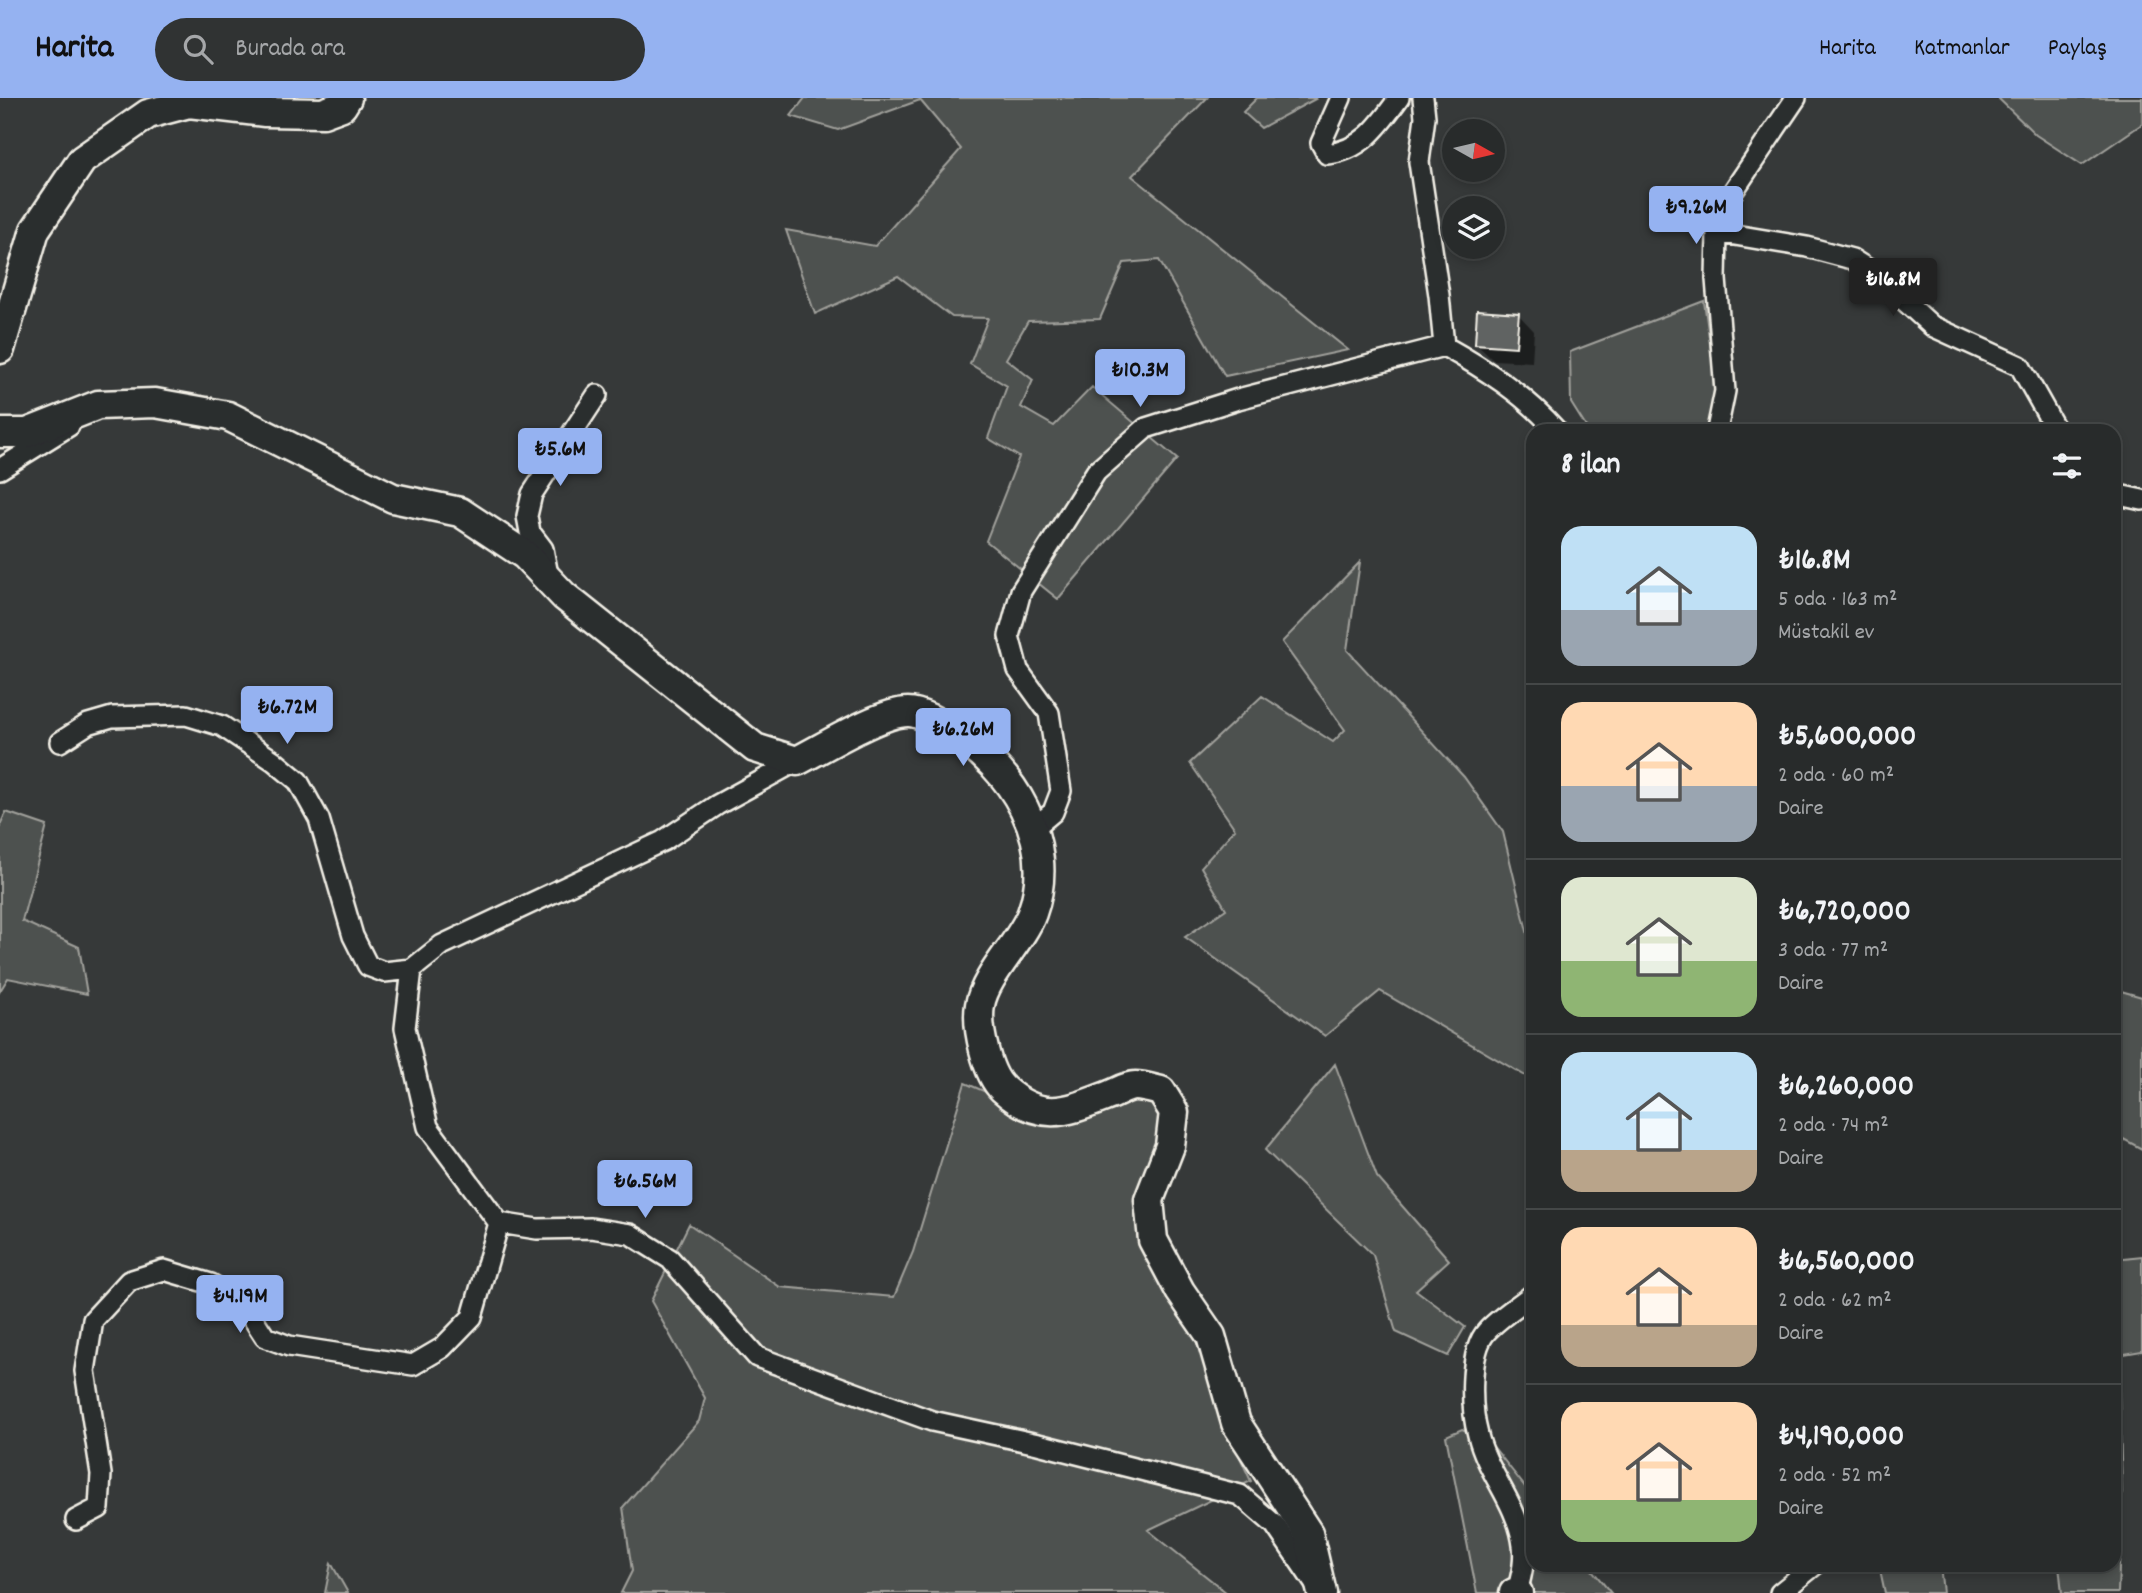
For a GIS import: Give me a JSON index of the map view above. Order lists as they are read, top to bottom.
{
  "north": "right",
  "page": {
    "header": "Harita",
    "search": "Burada ara",
    "nav": ["Harita", "Katmanlar", "Paylaş"],
    "price": [
      "₺9.26M",
      "₺16.8M",
      "₺10.3M",
      "₺5.6M",
      "₺6.72M",
      "₺6.26M",
      "₺6.56M",
      "₺4.19M"
    ],
    "heading": "8 ilan",
    "list": [
      {
        "name": "₺16.8M",
        "note": "5 oda · 163 m² · Müstakil ev"
      },
      {
        "name": "₺5,600,000",
        "note": "2 oda · 60 m² · Daire"
      },
      {
        "name": "₺6,720,000",
        "note": "3 oda · 77 m² · Daire"
      },
      {
        "name": "₺6,260,000",
        "note": "2 oda · 74 m² · Daire"
      },
      {
        "name": "₺6,560,000",
        "note": "2 oda · 62 m² · Daire"
      },
      {
        "name": "₺4,190,000",
        "note": "2 oda · 52 m² · Daire"
      }
    ]
  }
}
